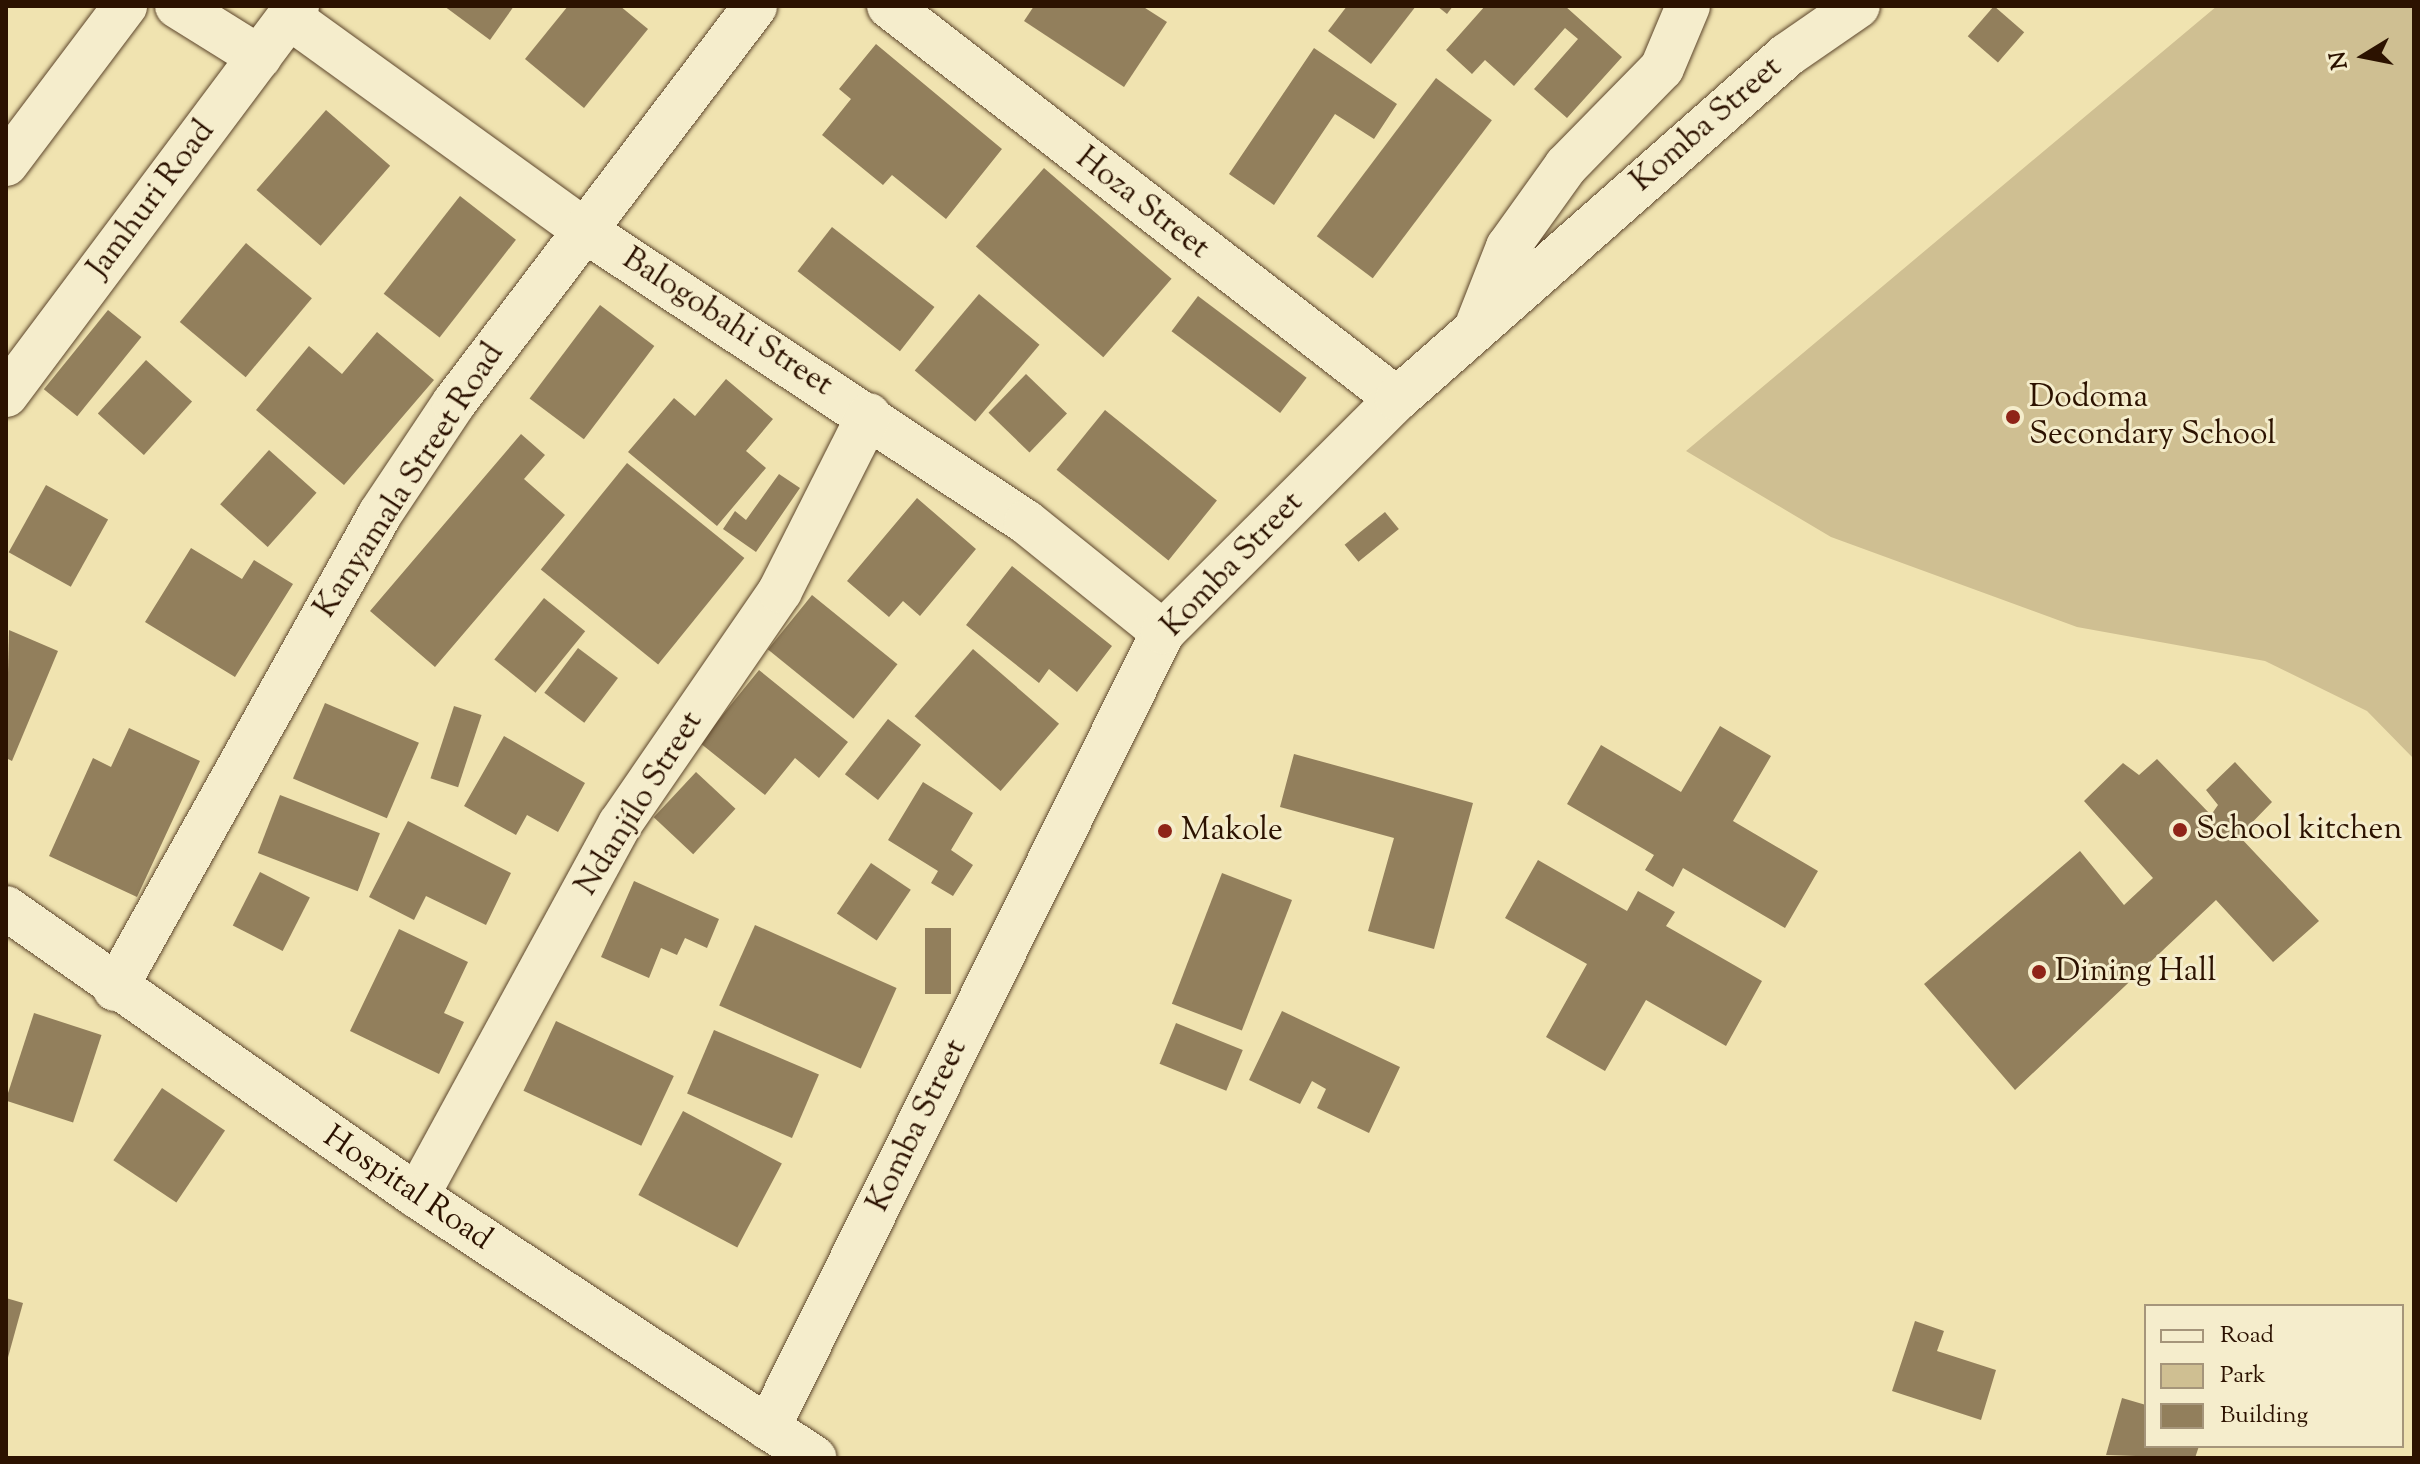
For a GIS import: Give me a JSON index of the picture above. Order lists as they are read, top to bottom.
{
  "streets": {
    "street": [
      "Komba Street",
      "Jamhuri Road",
      "Hoza Street",
      "Balogobahi Street",
      "Kanyamala Street Road",
      "Ndanjílo Street",
      "Hospital Road"
    ]
  },
  "crossings": [
    ["Komba Street", "Hoza Street"],
    ["Komba Street", "Balogobahi Street"],
    ["Komba Street", "Hospital Road"],
    ["Jamhuri Road", "Balogobahi Street"],
    ["Balogobahi Street", "Kanyamala Street Road"],
    ["Balogobahi Street", "Ndanjílo Street"],
    ["Kanyamala Street Road", "Hospital Road"],
    ["Ndanjílo Street", "Hospital Road"]
  ],
  "places": [
    "Dodoma Secondary School",
    "School kitchen",
    "Makole",
    "Dining Hall"
  ],
  "legend": ["Road", "Park", "Building"],
  "north": "left"
}
